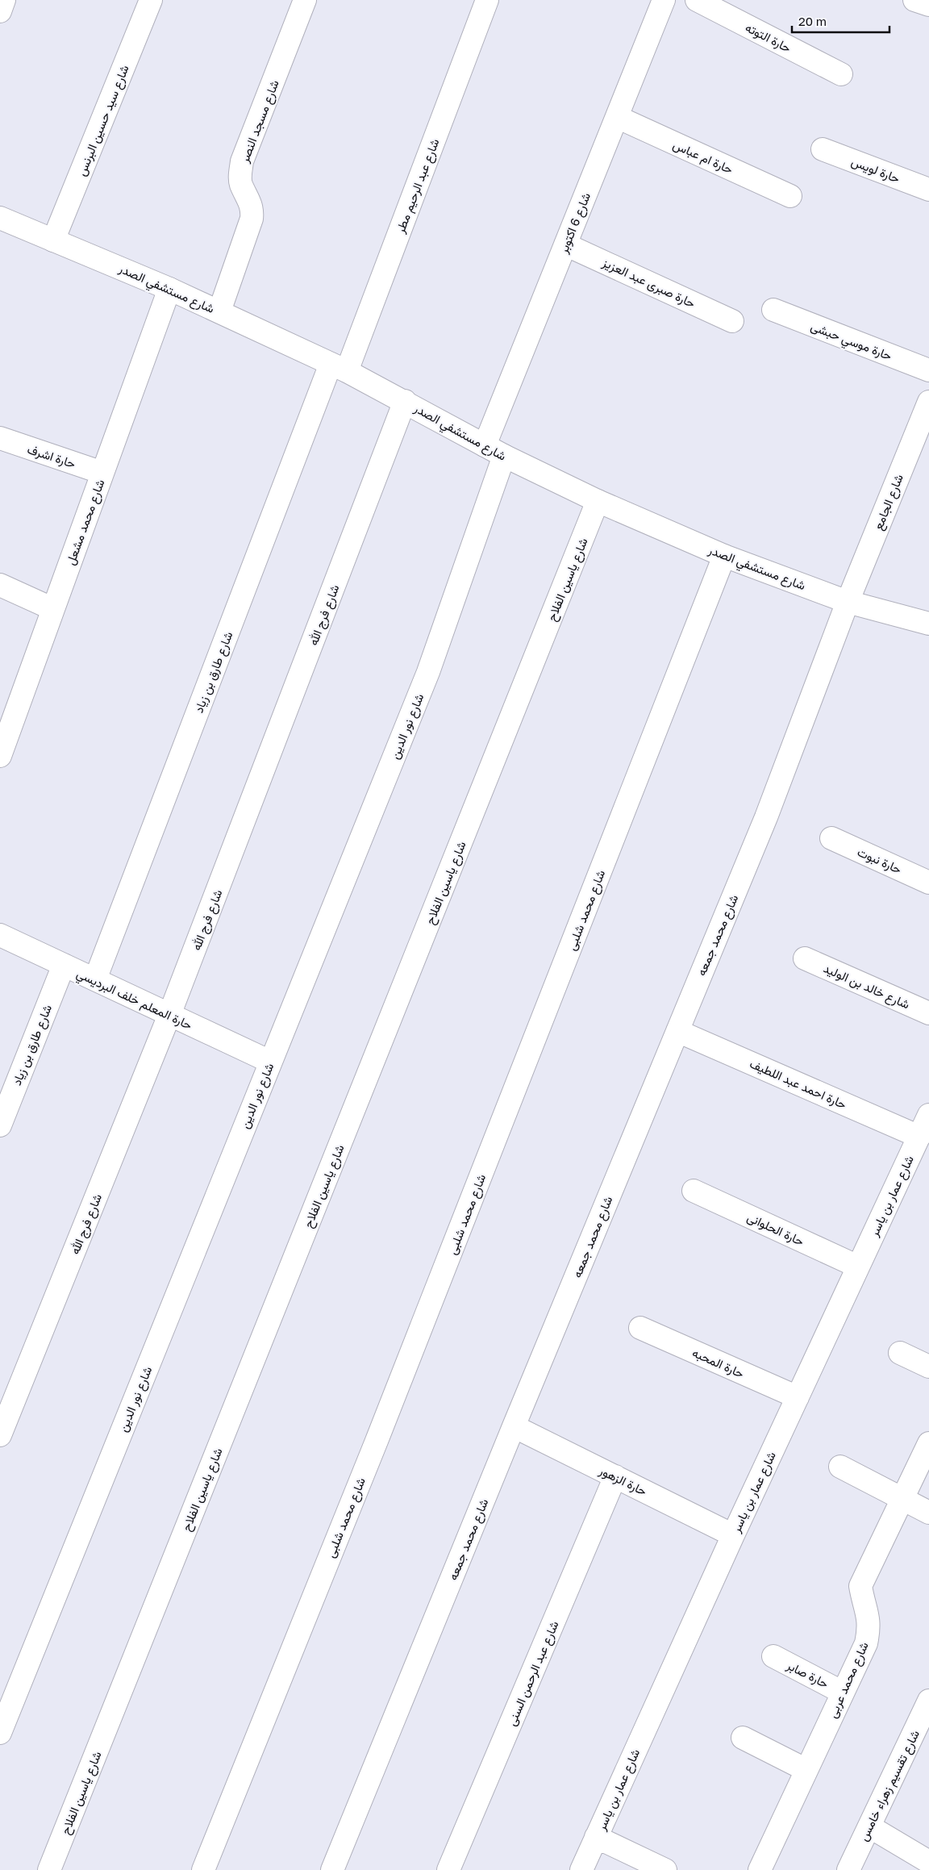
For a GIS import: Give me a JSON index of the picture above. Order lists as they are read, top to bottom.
{
  "streets": {
    "street": [
      "حارة التوته",
      "شارع سيد حسين البرنس",
      "شارع مسجد النصر",
      "حارة ام عباس",
      "حارة لويس",
      "شارع عبد الرحيم مطر",
      "شارع 6 اكتوبر",
      "حارة صبرى عبد العزيز",
      "شارع مستشفي الصدر",
      "حارة موسي حبشى",
      "حارة اشرف",
      "شارع الجامع",
      "شارع محمد مشعل",
      "شارع ياسين الفلاح",
      "شارع فرج الله",
      "شارع طارق بن زياد",
      "شارع نور الدين",
      "حارة نبوت",
      "شارع محمد شلبى",
      "شارع محمد جمعه",
      "شارع خالد بن الوليد",
      "حارة المعلم خلف البرديسي",
      "حارة احمد عبد اللطيف",
      "شارع عمار بن ياسر",
      "حارة الحلوانى",
      "حارة المحبه",
      "حارة الزهور",
      "شارع عبد الرحمن السنى",
      "حارة صابر",
      "شارع محمد عربى",
      "شارع تقسيم زهراء خامس"
    ]
  },
  "crossings": [
    ["شارع سيد حسين البرنس", "شارع مستشفي الصدر"],
    ["شارع مسجد النصر", "شارع مستشفي الصدر"],
    ["حارة ام عباس", "شارع 6 اكتوبر"],
    ["شارع عبد الرحيم مطر", "شارع مستشفي الصدر"],
    ["شارع عبد الرحيم مطر", "شارع طارق بن زياد"],
    ["شارع 6 اكتوبر", "حارة صبرى عبد العزيز"],
    ["شارع 6 اكتوبر", "شارع مستشفي الصدر"],
    ["شارع مستشفي الصدر", "شارع الجامع"],
    ["شارع مستشفي الصدر", "شارع محمد مشعل"],
    ["شارع مستشفي الصدر", "شارع ياسين الفلاح"],
    ["شارع مستشفي الصدر", "شارع فرج الله"],
    ["شارع مستشفي الصدر", "شارع طارق بن زياد"],
    ["شارع مستشفي الصدر", "شارع نور الدين"],
    ["شارع مستشفي الصدر", "شارع محمد شلبى"],
    ["شارع مستشفي الصدر", "شارع محمد جمعه"],
    ["حارة اشرف", "شارع محمد مشعل"],
    ["شارع الجامع", "شارع محمد جمعه"],
    ["شارع فرج الله", "حارة المعلم خلف البرديسي"],
    ["شارع طارق بن زياد", "حارة المعلم خلف البرديسي"],
    ["شارع نور الدين", "حارة المعلم خلف البرديسي"],
    ["شارع محمد جمعه", "حارة احمد عبد اللطيف"],
    ["شارع محمد جمعه", "حارة الزهور"],
    ["حارة احمد عبد اللطيف", "شارع عمار بن ياسر"],
    ["شارع عمار بن ياسر", "حارة الحلوانى"],
    ["شارع عمار بن ياسر", "حارة المحبه"],
    ["شارع عمار بن ياسر", "حارة الزهور"],
    ["حارة الزهور", "شارع عبد الرحمن السنى"],
    ["حارة صابر", "شارع محمد عربى"]
  ],
  "scale_bar": "20 m"
}
